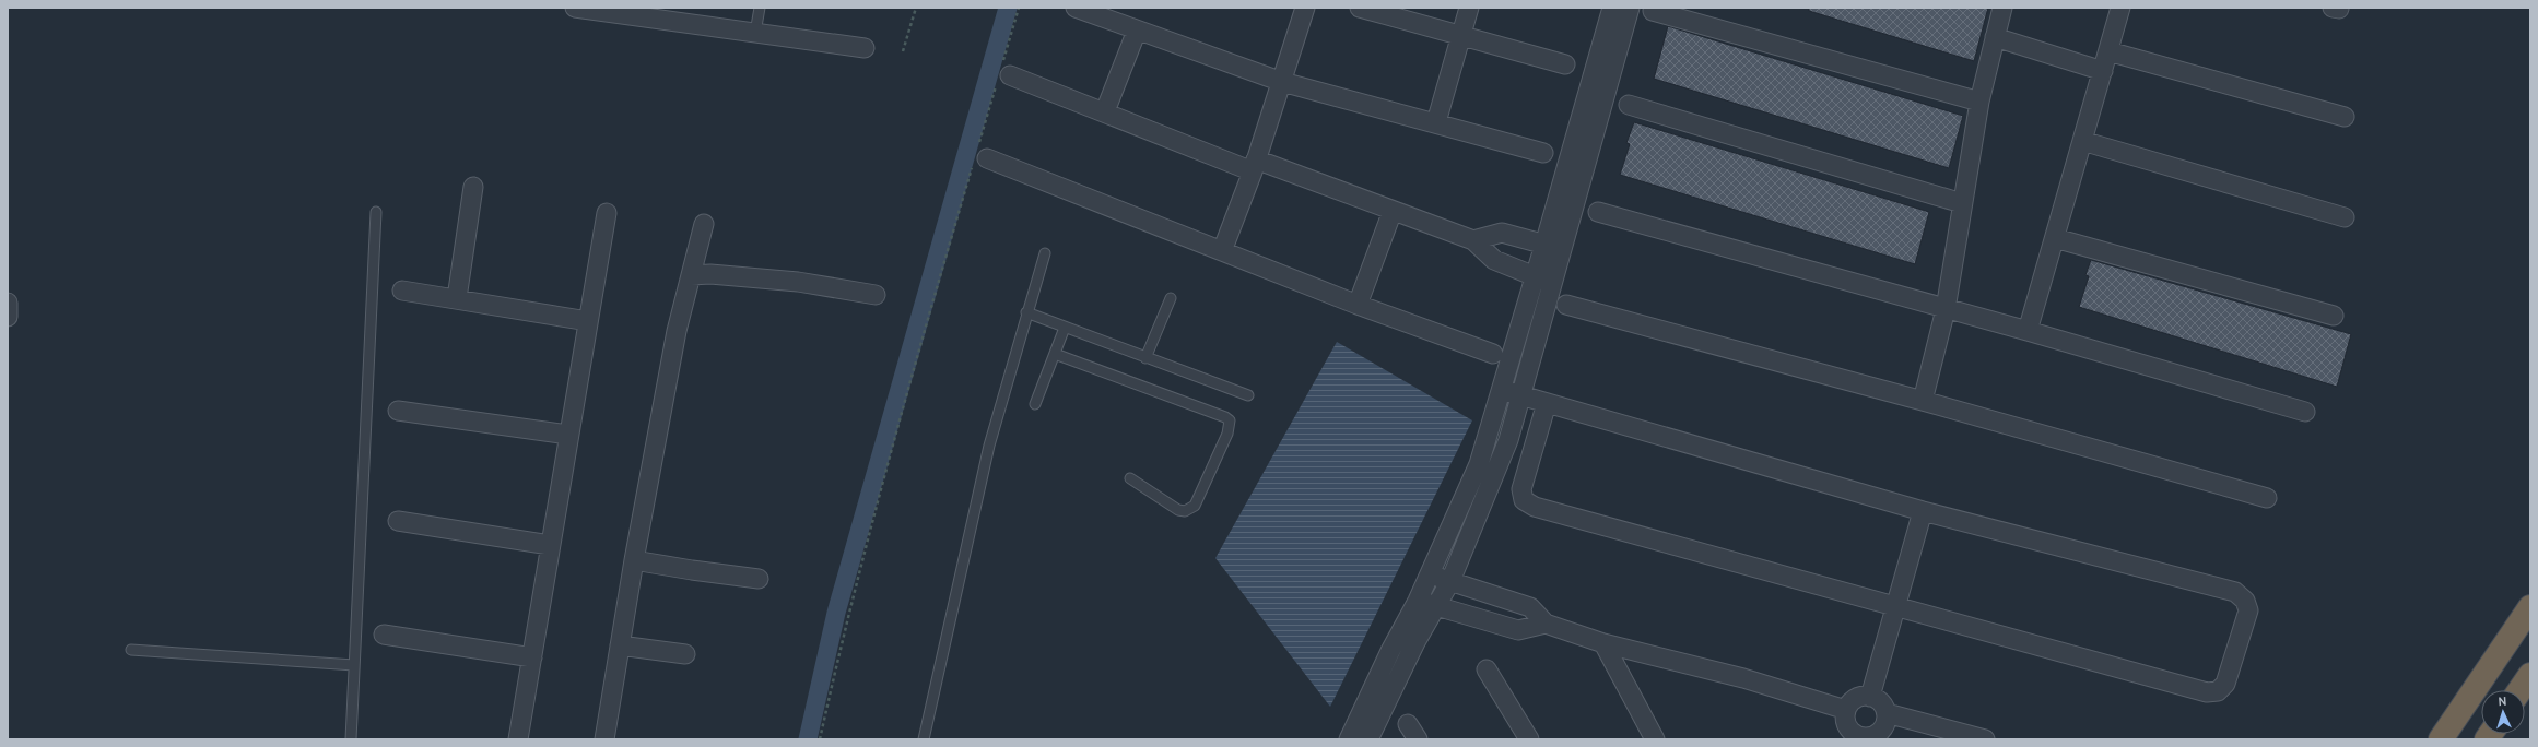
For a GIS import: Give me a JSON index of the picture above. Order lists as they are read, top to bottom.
{
  "north": "top"
}
